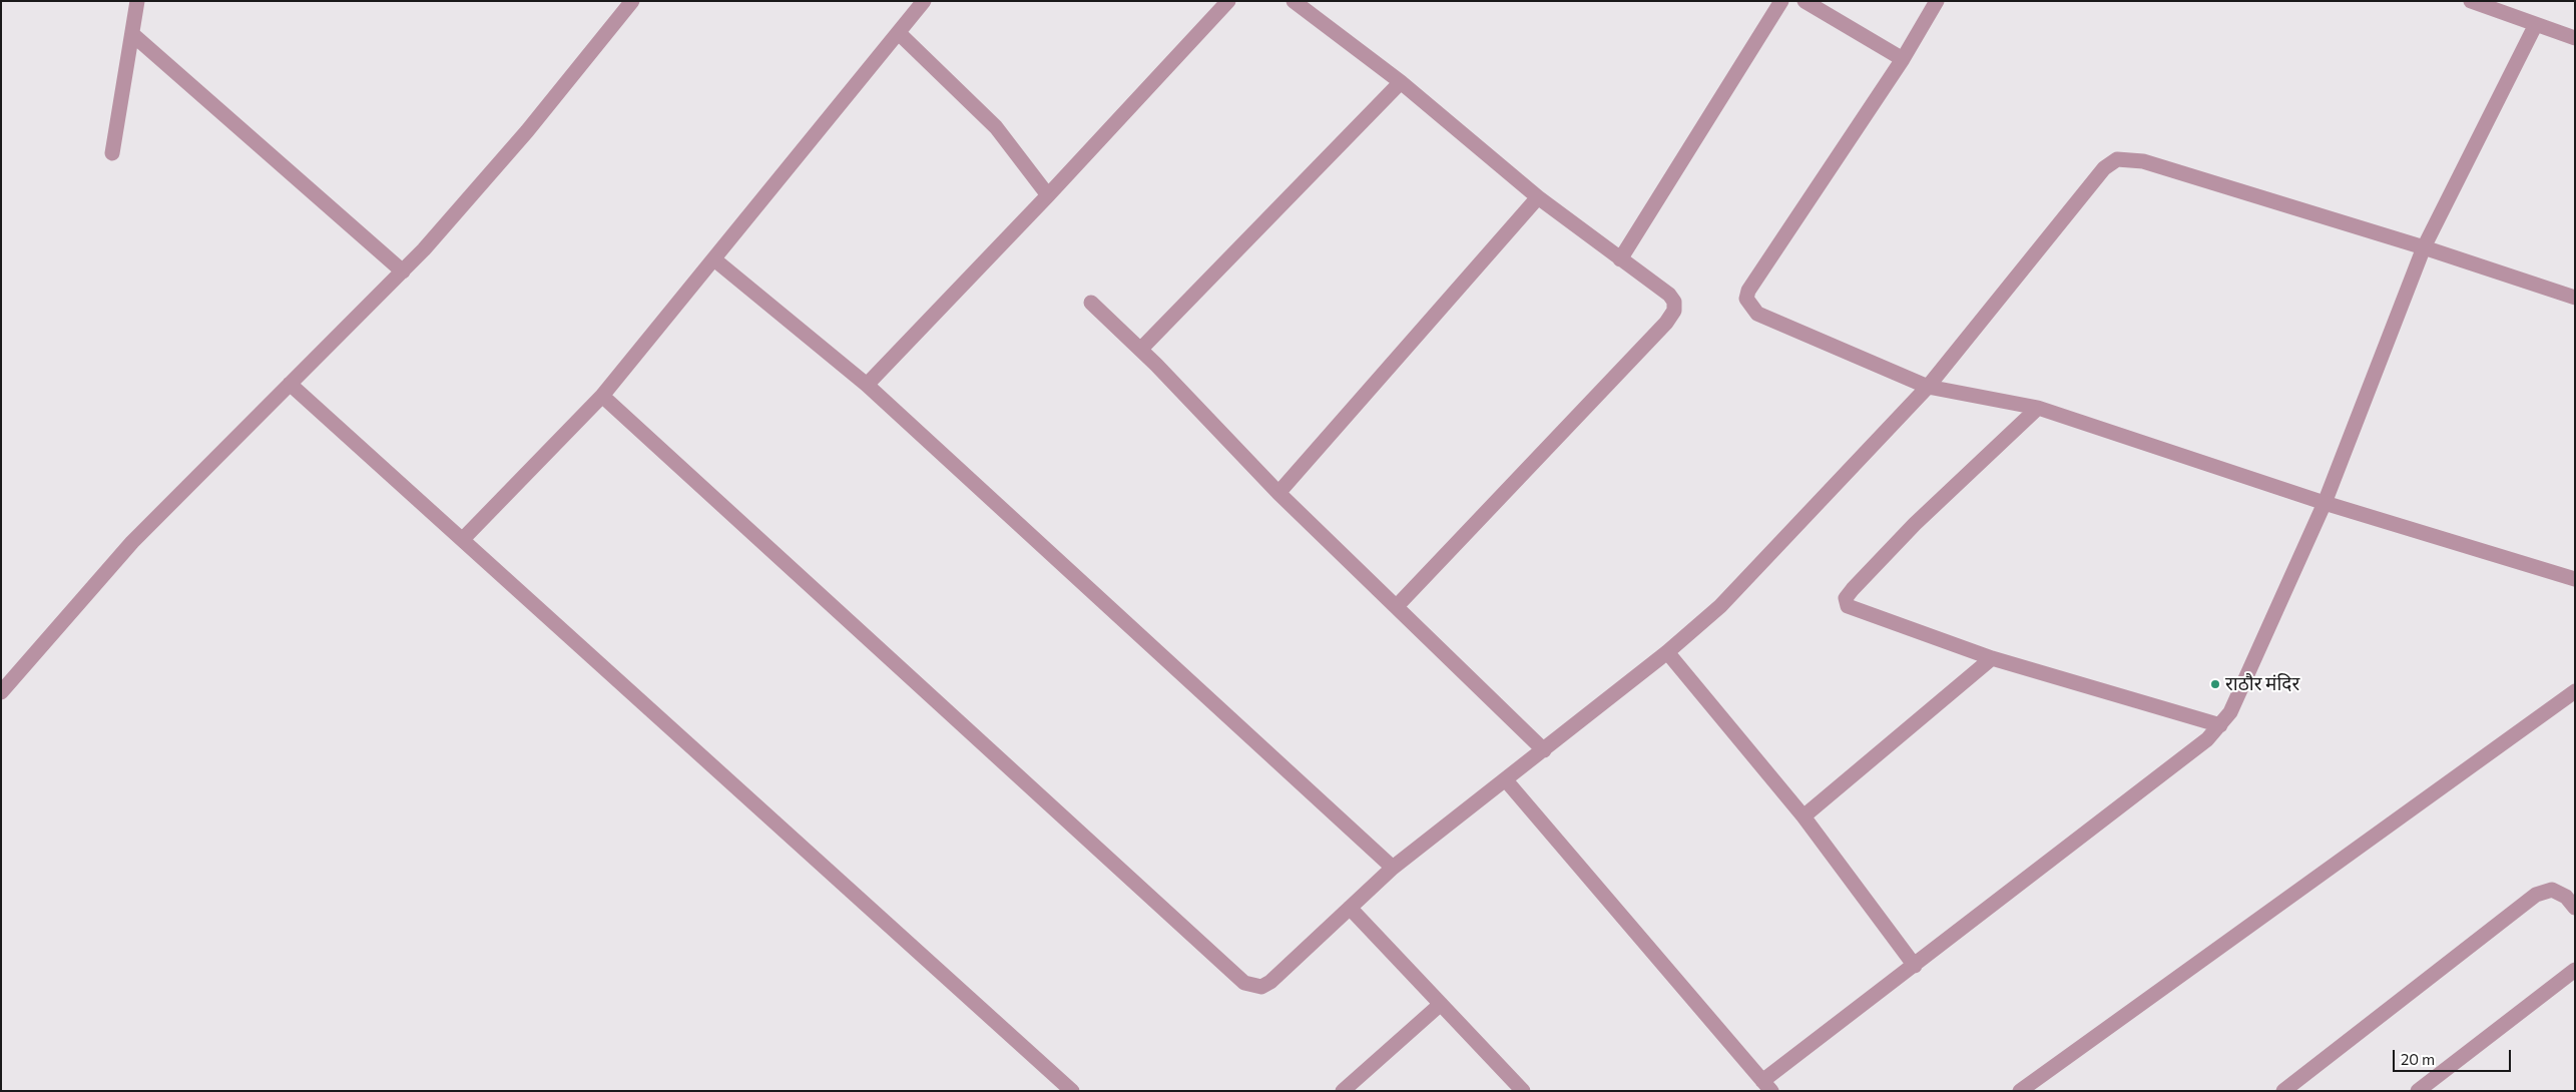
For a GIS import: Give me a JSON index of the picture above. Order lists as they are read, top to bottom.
{
  "places": ["राठौर मंदिर"],
  "scale_bar": "20 m"
}
